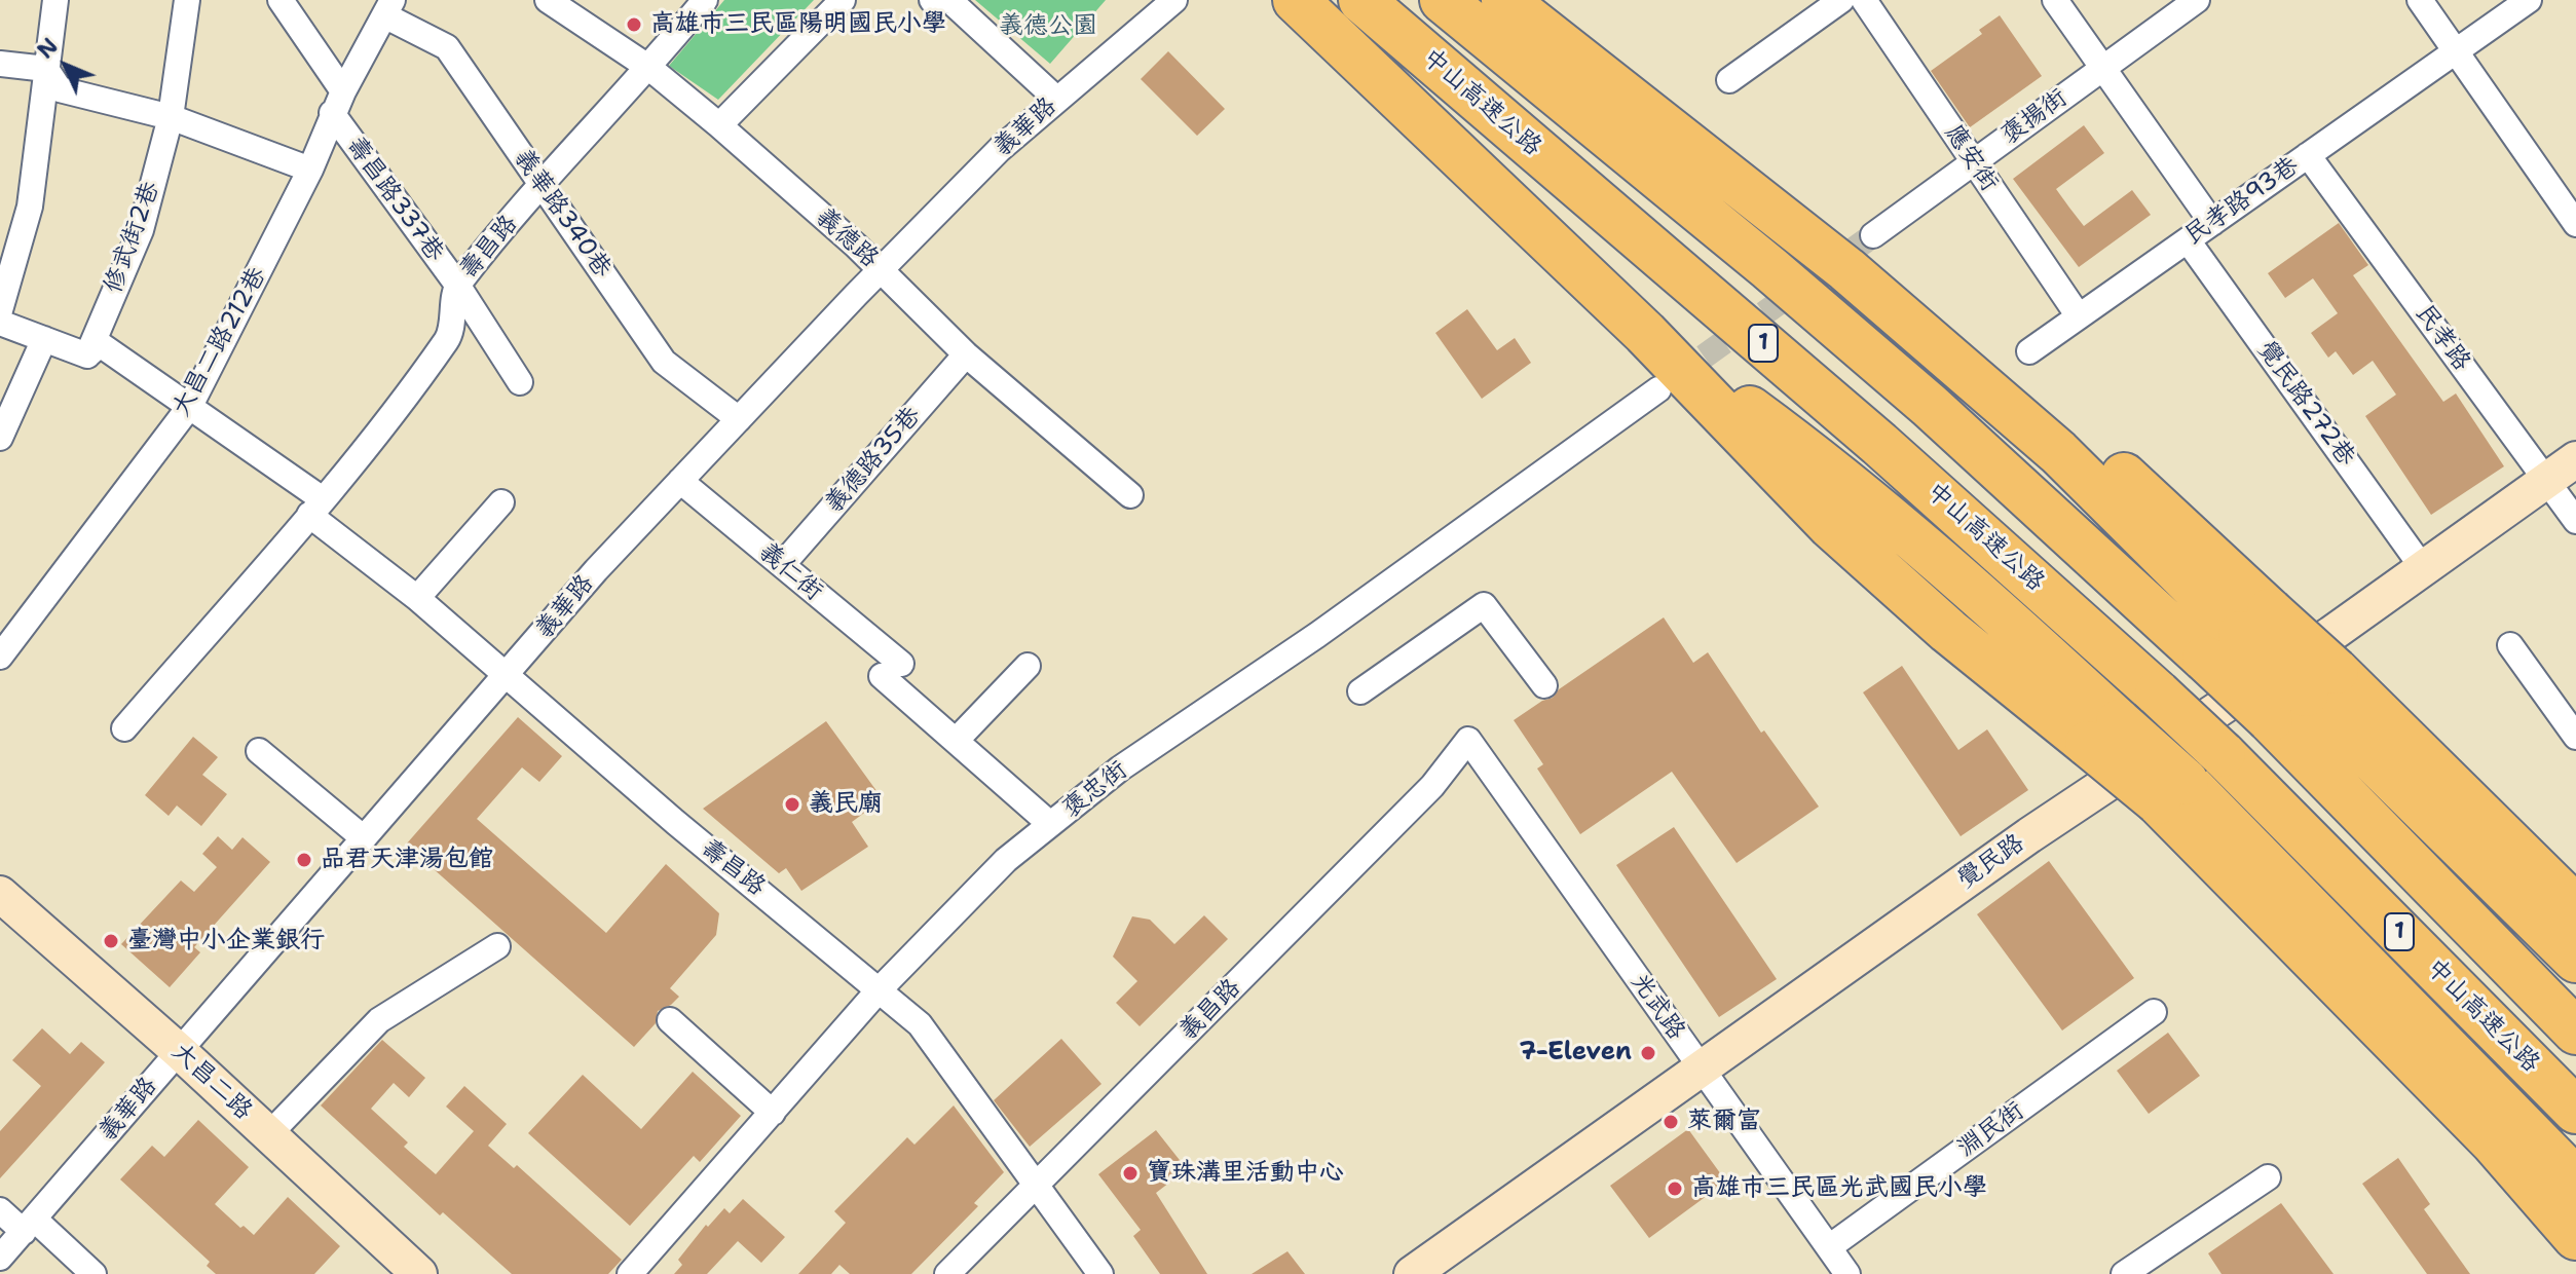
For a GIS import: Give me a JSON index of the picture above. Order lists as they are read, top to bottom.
{
  "streets": {
    "highway": ["中山高速公路", "1"],
    "street": [
      "褒揚街",
      "義華路",
      "應安街",
      "壽昌路337巷",
      "民孝路93巷",
      "義華路340巷",
      "修武街2巷",
      "義德路",
      "壽昌路",
      "民孝路",
      "大昌二路212巷",
      "覺民路272巷",
      "義德路35巷",
      "義仁街",
      "褒忠街",
      "覺民路",
      "光武路",
      "義昌路",
      "大昌二路",
      "淵民街"
    ]
  },
  "crossings": [
    ["褒揚街", "應安街"],
    ["義華路", "義華路340巷"],
    ["義華路", "義德路"],
    ["義華路", "壽昌路"],
    ["義華路", "義仁街"],
    ["義華路", "大昌二路"],
    ["應安街", "民孝路93巷"],
    ["壽昌路337巷", "壽昌路"],
    ["壽昌路337巷", "大昌二路212巷"],
    ["民孝路93巷", "民孝路"],
    ["民孝路93巷", "覺民路272巷"],
    ["義華路340巷", "壽昌路"],
    ["義華路340巷", "大昌二路212巷"],
    ["義德路", "壽昌路"],
    ["義德路", "義德路35巷"],
    ["壽昌路", "褒忠街"],
    ["壽昌路", "義昌路"],
    ["民孝路", "覺民路"],
    ["覺民路272巷", "覺民路"],
    ["義德路35巷", "義仁街"],
    ["義仁街", "褒忠街"],
    ["覺民路", "光武路"],
    ["光武路", "義昌路"],
    ["光武路", "淵民街"]
  ],
  "parks": ["義德公園"],
  "places": [
    "高雄市三民區陽明國民小學",
    "義民廟",
    "品君天津湯包館",
    "臺灣中小企業銀行",
    "7-Eleven",
    "萊爾富",
    "寶珠溝里活動中心",
    "高雄市三民區光武國民小學"
  ],
  "north": "top left"
}
